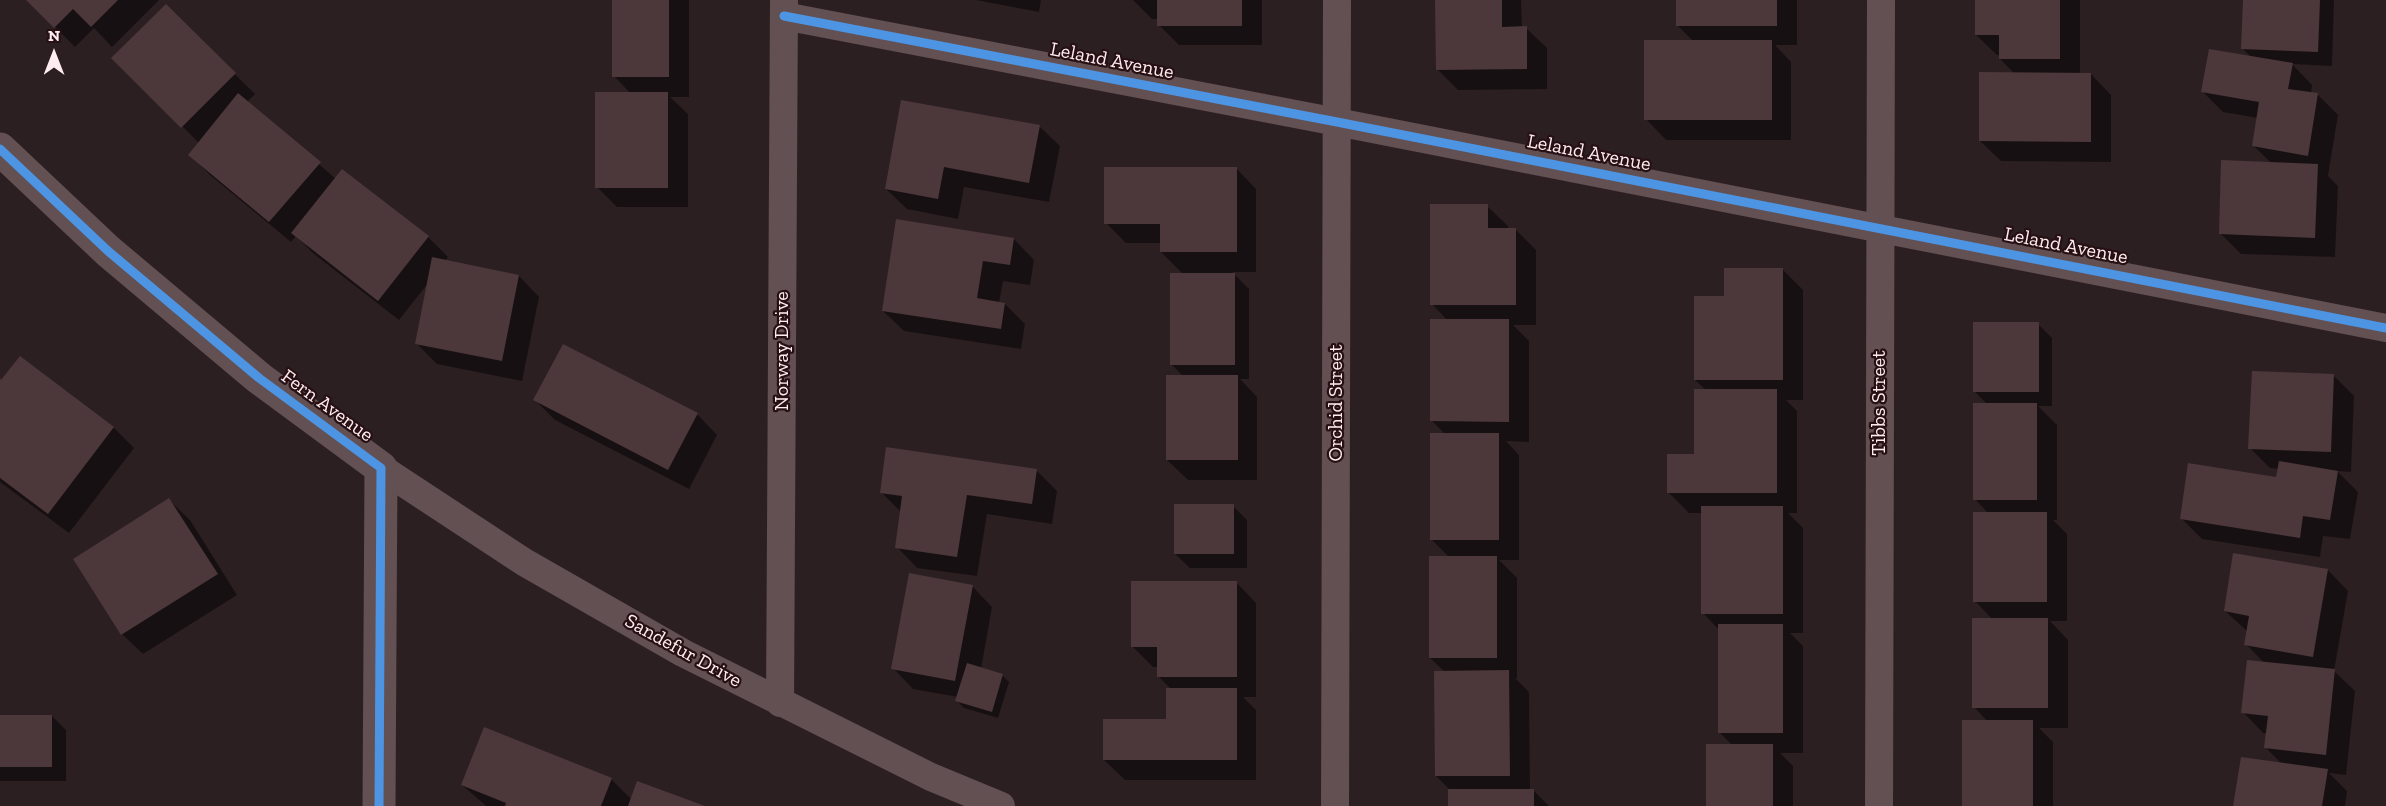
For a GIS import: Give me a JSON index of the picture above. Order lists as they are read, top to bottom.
{
  "streets": {
    "street": [
      "Leland Avenue",
      "Norway Drive",
      "Orchid Street",
      "Tibbs Street",
      "Fern Avenue",
      "Sandefur Drive"
    ]
  },
  "crossings": [
    ["Leland Avenue", "Norway Drive"],
    ["Leland Avenue", "Orchid Street"],
    ["Leland Avenue", "Tibbs Street"],
    ["Norway Drive", "Sandefur Drive"],
    ["Fern Avenue", "Sandefur Drive"]
  ],
  "north": "top"
}
